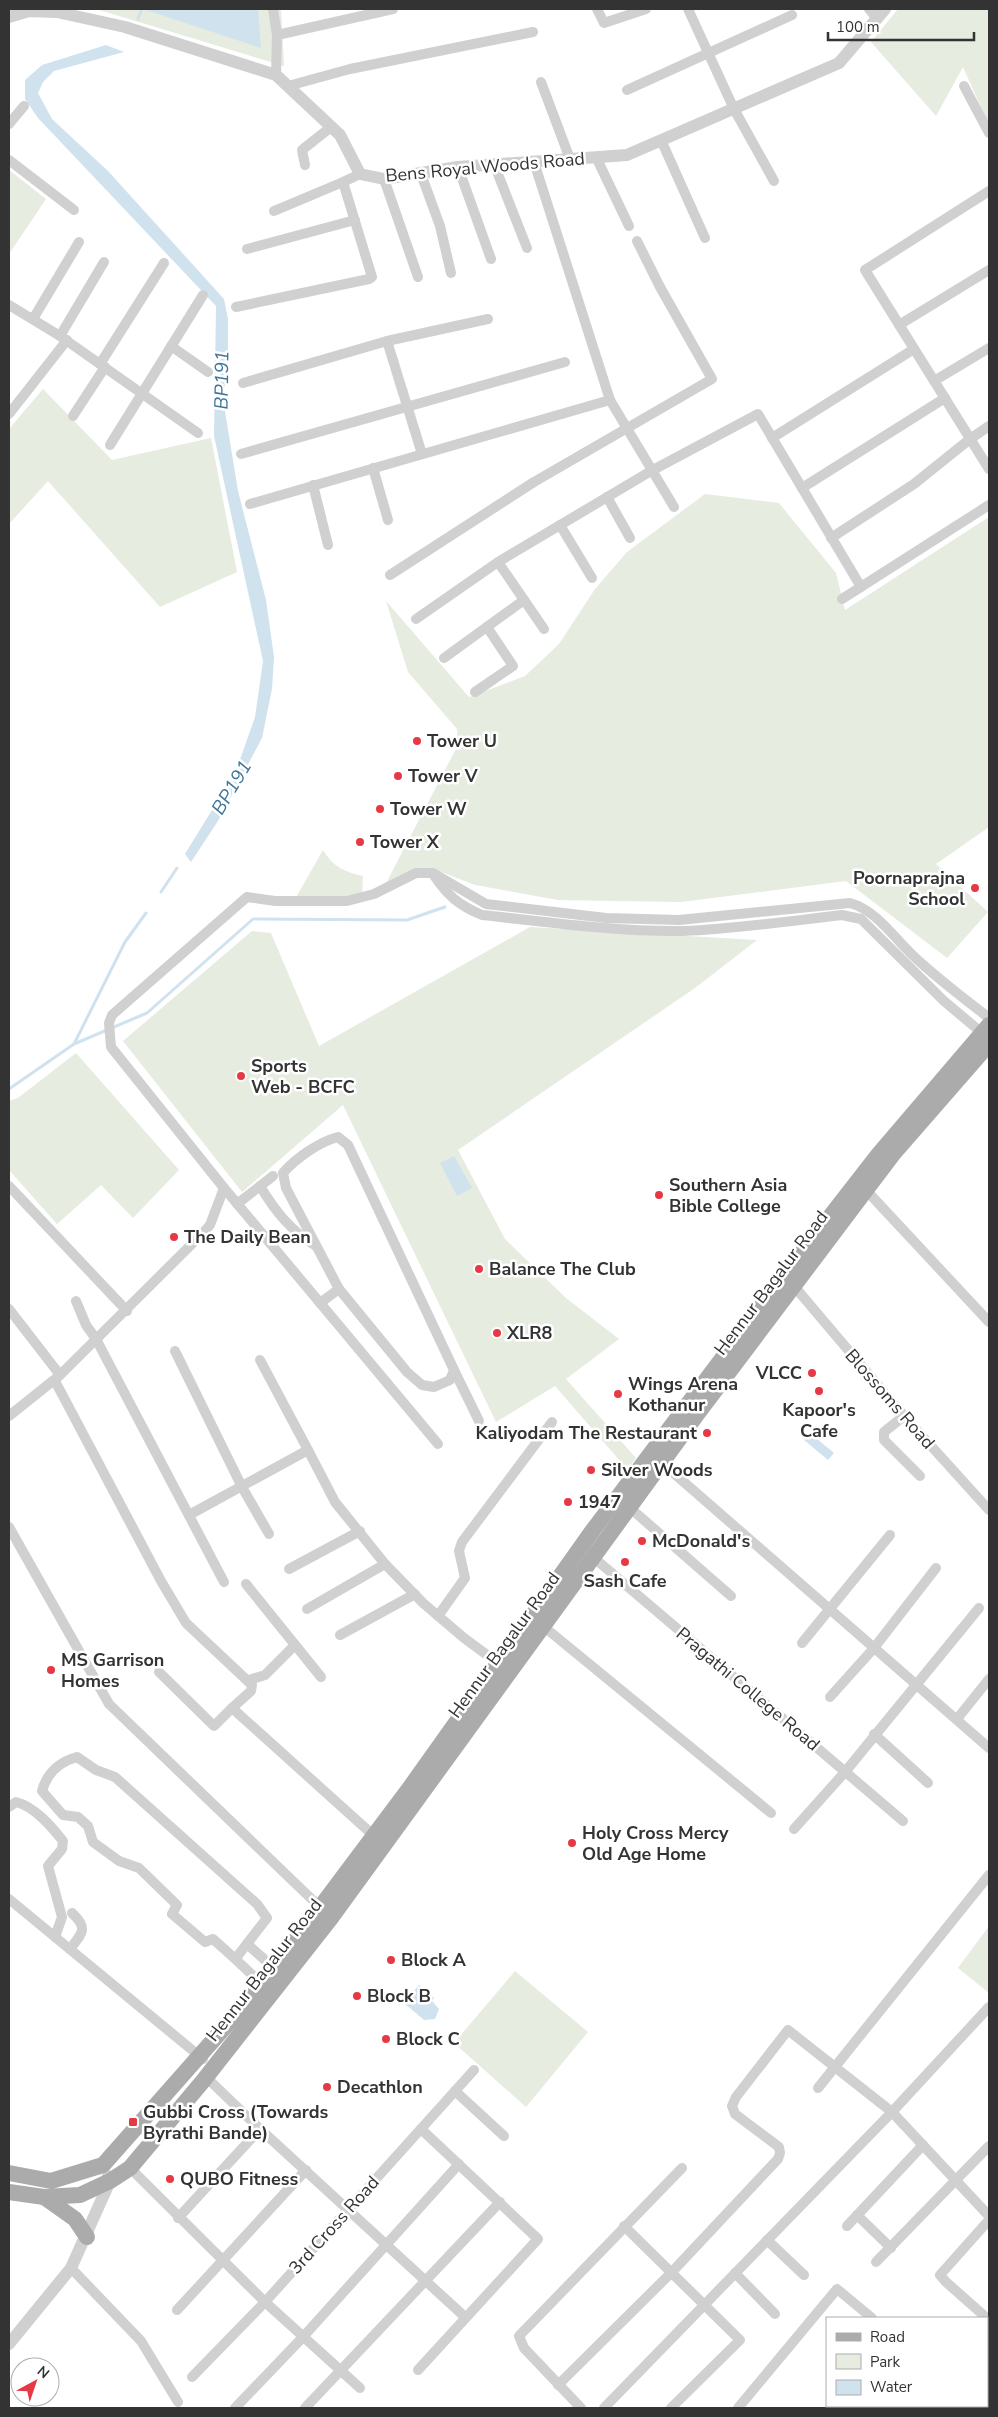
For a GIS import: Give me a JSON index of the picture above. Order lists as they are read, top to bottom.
{
  "streets": {
    "main road": ["Hennur Bagalur Road"],
    "street": [
      "Bens Royal Woods Road",
      "Blossoms Road",
      "Pragathi College Road",
      "3rd Cross Road"
    ]
  },
  "crossings": [
    ["Hennur Bagalur Road", "Blossoms Road"],
    ["Hennur Bagalur Road", "Pragathi College Road"]
  ],
  "water": ["BP191"],
  "places": {
    "other": [
      "Tower U",
      "Tower V",
      "Tower W",
      "Tower X",
      "Poornaprajna School",
      "Sports Web - BCFC",
      "Southern Asia Bible College",
      "The Daily Bean",
      "Balance The Club",
      "XLR8",
      "VLCC",
      "Kapoor's Cafe",
      "Wings Arena Kothanur",
      "Kaliyodam The Restaurant",
      "Silver Woods",
      "1947",
      "McDonald's",
      "Sash Cafe",
      "MS Garrison Homes",
      "Holy Cross Mercy Old Age Home",
      "Block A",
      "Block B",
      "Block C",
      "Decathlon",
      "QUBO Fitness"
    ],
    "transit": ["Gubbi Cross (Towards Byrathi Bande)"]
  },
  "legend": ["Road", "Park", "Water"],
  "scale_bar": "100 m",
  "north": "top right"
}
